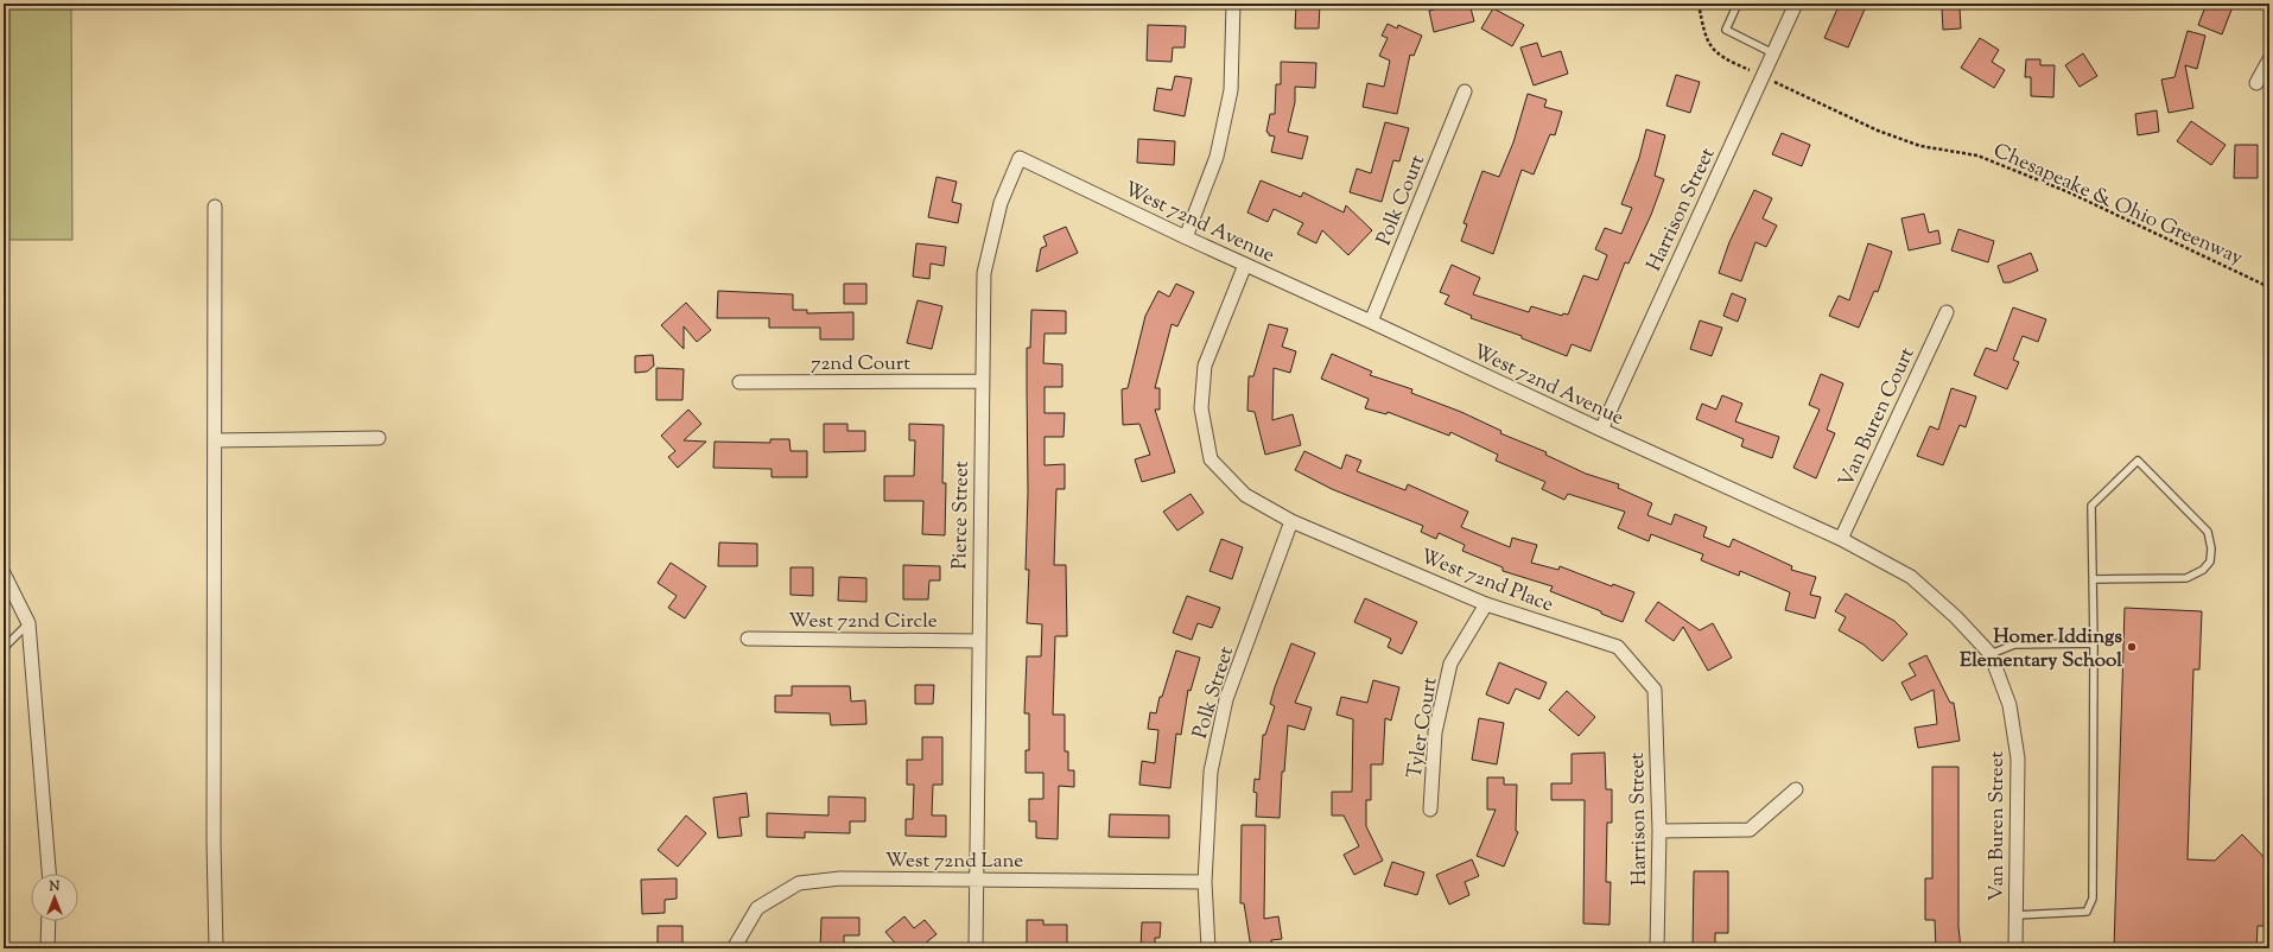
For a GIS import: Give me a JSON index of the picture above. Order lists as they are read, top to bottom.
{
  "streets": {
    "street": [
      "Polk Court",
      "Harrison Street",
      "West 72nd Avenue",
      "72nd Court",
      "Van Buren Court",
      "Pierce Street",
      "West 72nd Place",
      "West 72nd Circle",
      "Polk Street",
      "Tyler Court",
      "Van Buren Street",
      "West 72nd Lane"
    ],
    "path": ["Chesapeake & Ohio Greenway"]
  },
  "crossings": [
    ["Polk Court", "West 72nd Avenue"],
    ["Chesapeake & Ohio Greenway", "Harrison Street"],
    ["Harrison Street", "West 72nd Avenue"],
    ["Harrison Street", "West 72nd Place"],
    ["West 72nd Avenue", "Van Buren Court"],
    ["West 72nd Avenue", "Pierce Street"],
    ["West 72nd Avenue", "West 72nd Place"],
    ["West 72nd Avenue", "Van Buren Street"],
    ["72nd Court", "Pierce Street"],
    ["Pierce Street", "West 72nd Circle"],
    ["Pierce Street", "West 72nd Lane"],
    ["West 72nd Place", "Polk Street"],
    ["West 72nd Place", "Tyler Court"],
    ["Polk Street", "West 72nd Lane"]
  ],
  "places": ["Homer Iddings Elementary School"],
  "north": "top"
}
